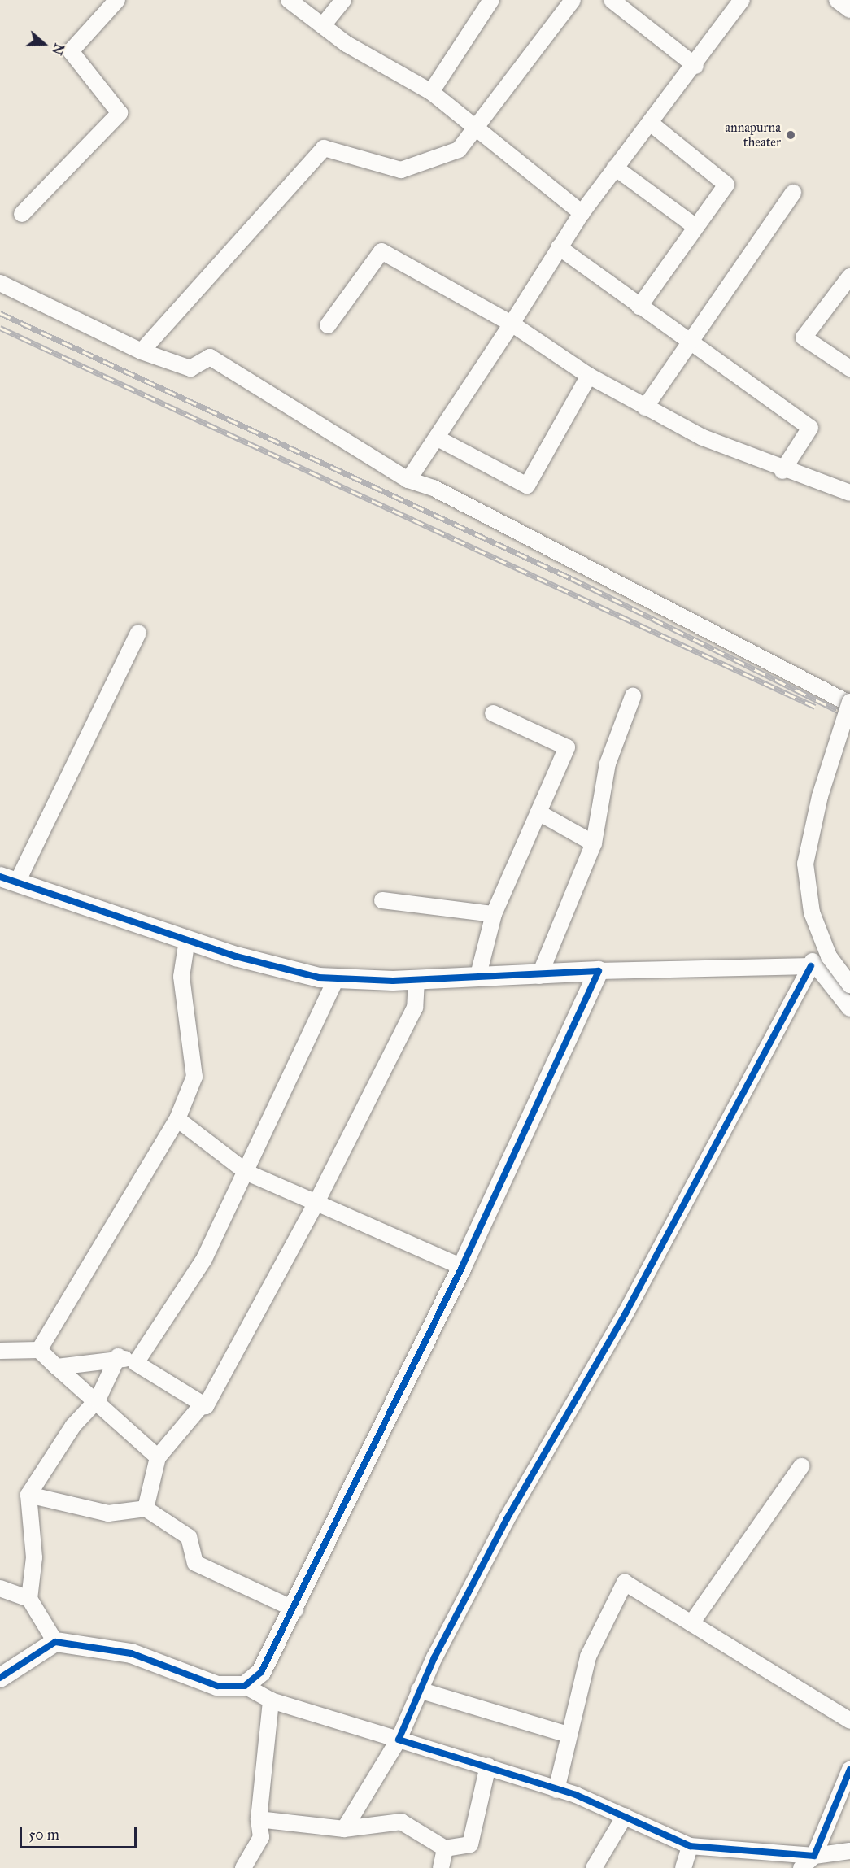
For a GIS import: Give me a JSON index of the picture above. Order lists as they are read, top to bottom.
{
  "places": ["annapurna theater"],
  "scale_bar": "50 m",
  "north": "right"
}
